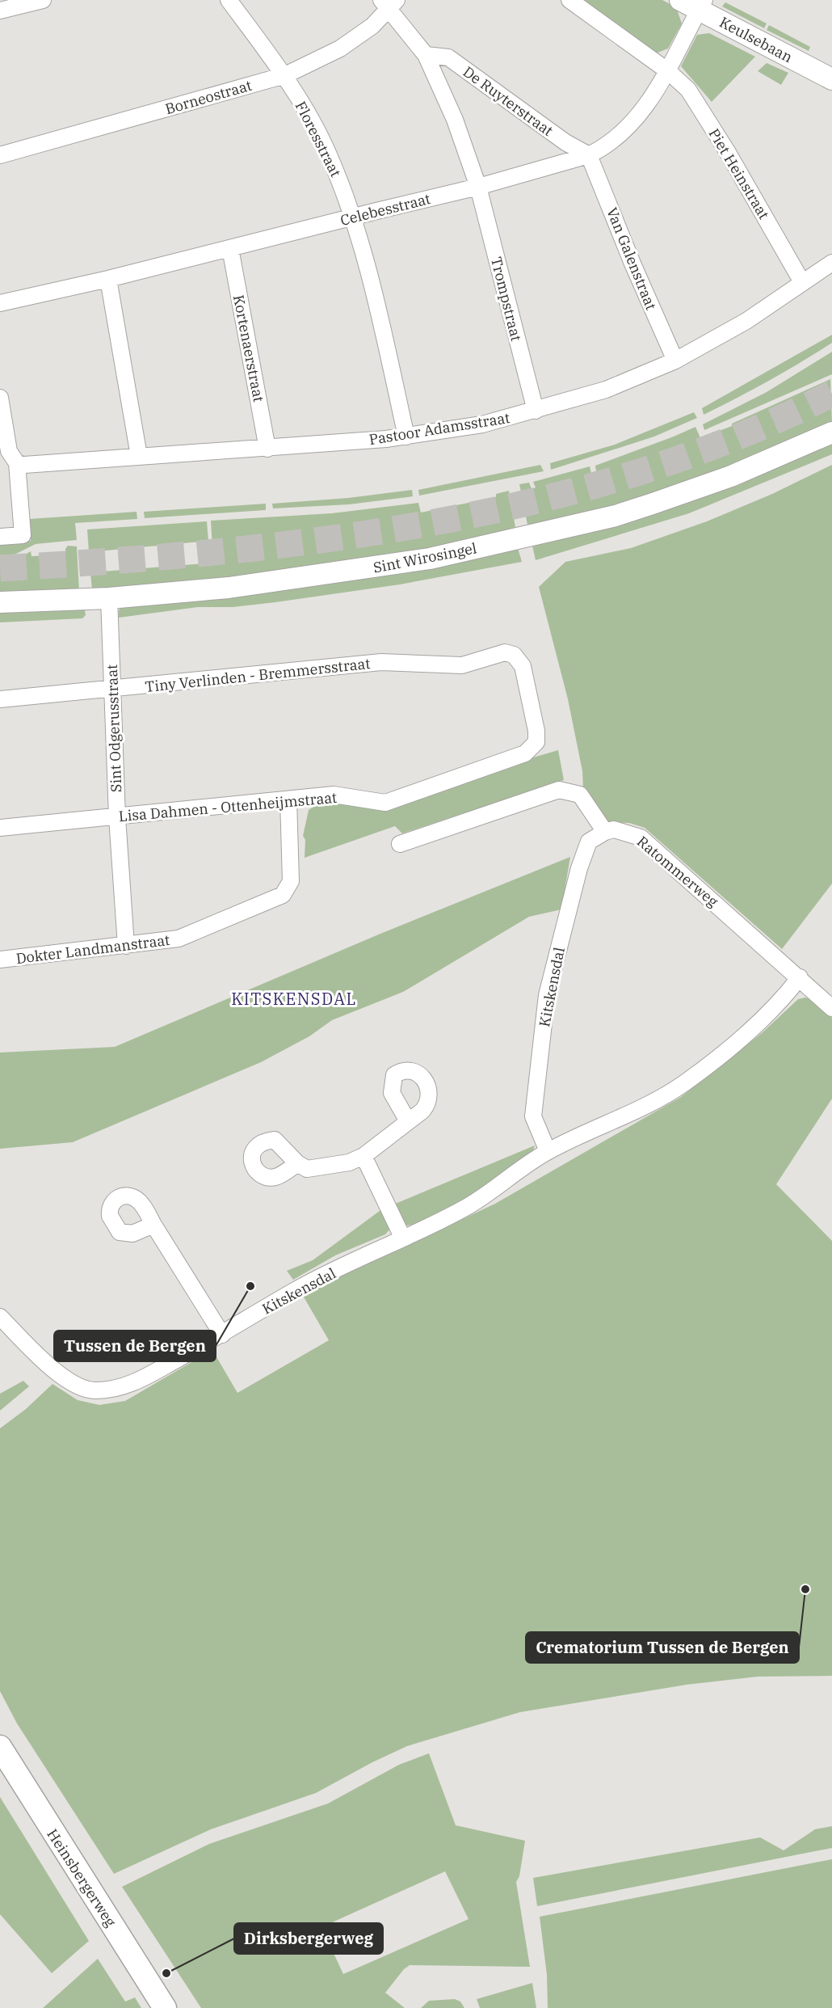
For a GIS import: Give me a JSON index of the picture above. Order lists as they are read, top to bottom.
{
  "streets": {
    "main road": ["Heinsbergerweg"],
    "street": [
      "Keulsebaan",
      "Borneostraat",
      "De Ruyterstraat",
      "Floresstraat",
      "Piet Heinstraat",
      "Celebesstraat",
      "Van Galenstraat",
      "Trompstraat",
      "Kortenaerstraat",
      "Pastoor Adamsstraat",
      "Sint Wirosingel",
      "Tiny Verlinden - Bremmersstraat",
      "Sint Odgerusstraat",
      "Lisa Dahmen - Ottenheijmstraat",
      "Ratommerweg",
      "Dokter Landmanstraat",
      "Kitskensdal"
    ]
  },
  "crossings": [
    ["Keulsebaan", "Celebesstraat"],
    ["Borneostraat", "Floresstraat"],
    ["De Ruyterstraat", "Celebesstraat"],
    ["De Ruyterstraat", "Van Galenstraat"],
    ["Floresstraat", "Celebesstraat"],
    ["Floresstraat", "Pastoor Adamsstraat"],
    ["Piet Heinstraat", "Celebesstraat"],
    ["Piet Heinstraat", "Pastoor Adamsstraat"],
    ["Celebesstraat", "Van Galenstraat"],
    ["Celebesstraat", "Trompstraat"],
    ["Celebesstraat", "Kortenaerstraat"],
    ["Van Galenstraat", "Pastoor Adamsstraat"],
    ["Trompstraat", "Pastoor Adamsstraat"],
    ["Kortenaerstraat", "Pastoor Adamsstraat"],
    ["Sint Wirosingel", "Sint Odgerusstraat"],
    ["Tiny Verlinden - Bremmersstraat", "Sint Odgerusstraat"],
    ["Tiny Verlinden - Bremmersstraat", "Lisa Dahmen - Ottenheijmstraat"],
    ["Sint Odgerusstraat", "Lisa Dahmen - Ottenheijmstraat"],
    ["Sint Odgerusstraat", "Dokter Landmanstraat"],
    ["Lisa Dahmen - Ottenheijmstraat", "Dokter Landmanstraat"],
    ["Ratommerweg", "Kitskensdal"]
  ],
  "districts": ["KITSKENSDAL"],
  "places": ["Tussen de Bergen", "Crematorium Tussen de Bergen", "Dirksbergerweg"]
}
